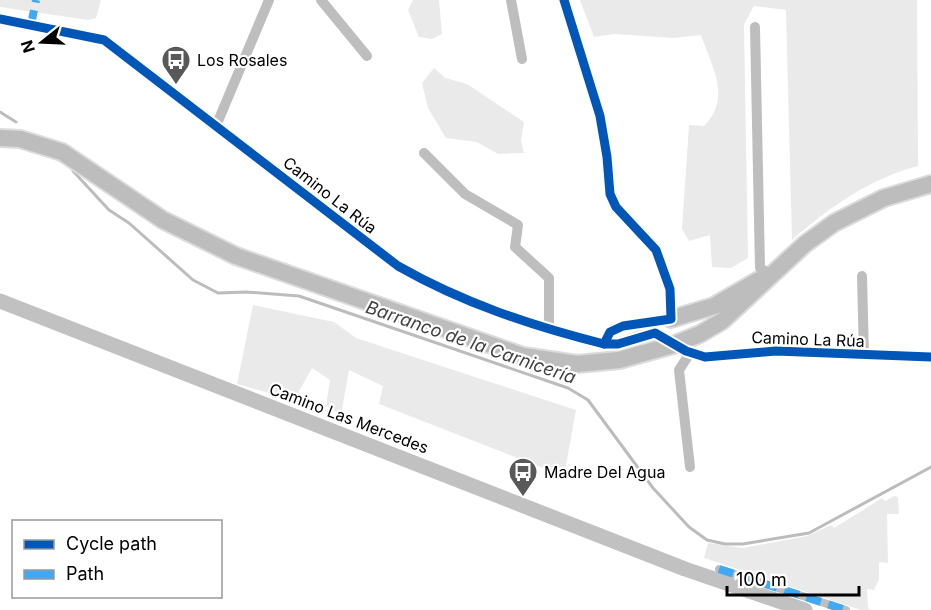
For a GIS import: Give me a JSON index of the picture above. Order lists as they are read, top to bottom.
{
  "streets": {
    "main road": ["Camino Las Mercedes"],
    "street": ["Camino La Rúa"]
  },
  "water": ["Barranco de la Carnicería"],
  "places": {
    "bus stop": ["Los Rosales", "Madre Del Agua"]
  },
  "legend": ["Cycle path", "Path"],
  "scale_bar": "100 m",
  "north": "left"
}
